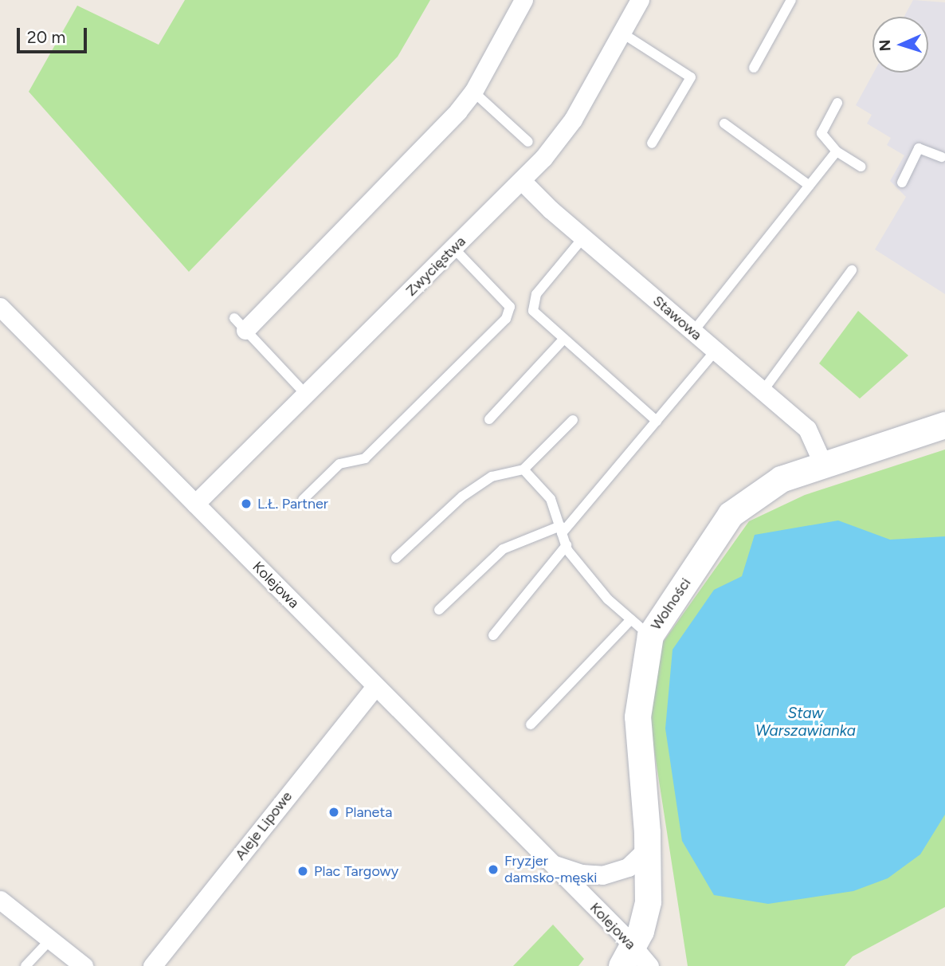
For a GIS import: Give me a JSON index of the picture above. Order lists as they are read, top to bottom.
{
  "streets": {
    "street": [
      "Zwycięstwa",
      "Stawowa",
      "Kolejowa",
      "Wolności",
      "Aleje Lipowe"
    ]
  },
  "crossings": [
    ["Zwycięstwa", "Stawowa"],
    ["Zwycięstwa", "Kolejowa"],
    ["Stawowa", "Wolności"],
    ["Kolejowa", "Wolności"],
    ["Kolejowa", "Aleje Lipowe"]
  ],
  "water": ["Staw Warszawianka"],
  "places": [
    "L.Ł. Partner",
    "Planeta",
    "Fryzjer damsko-męski",
    "Plac Targowy"
  ],
  "scale_bar": "20 m",
  "north": "left"
}
